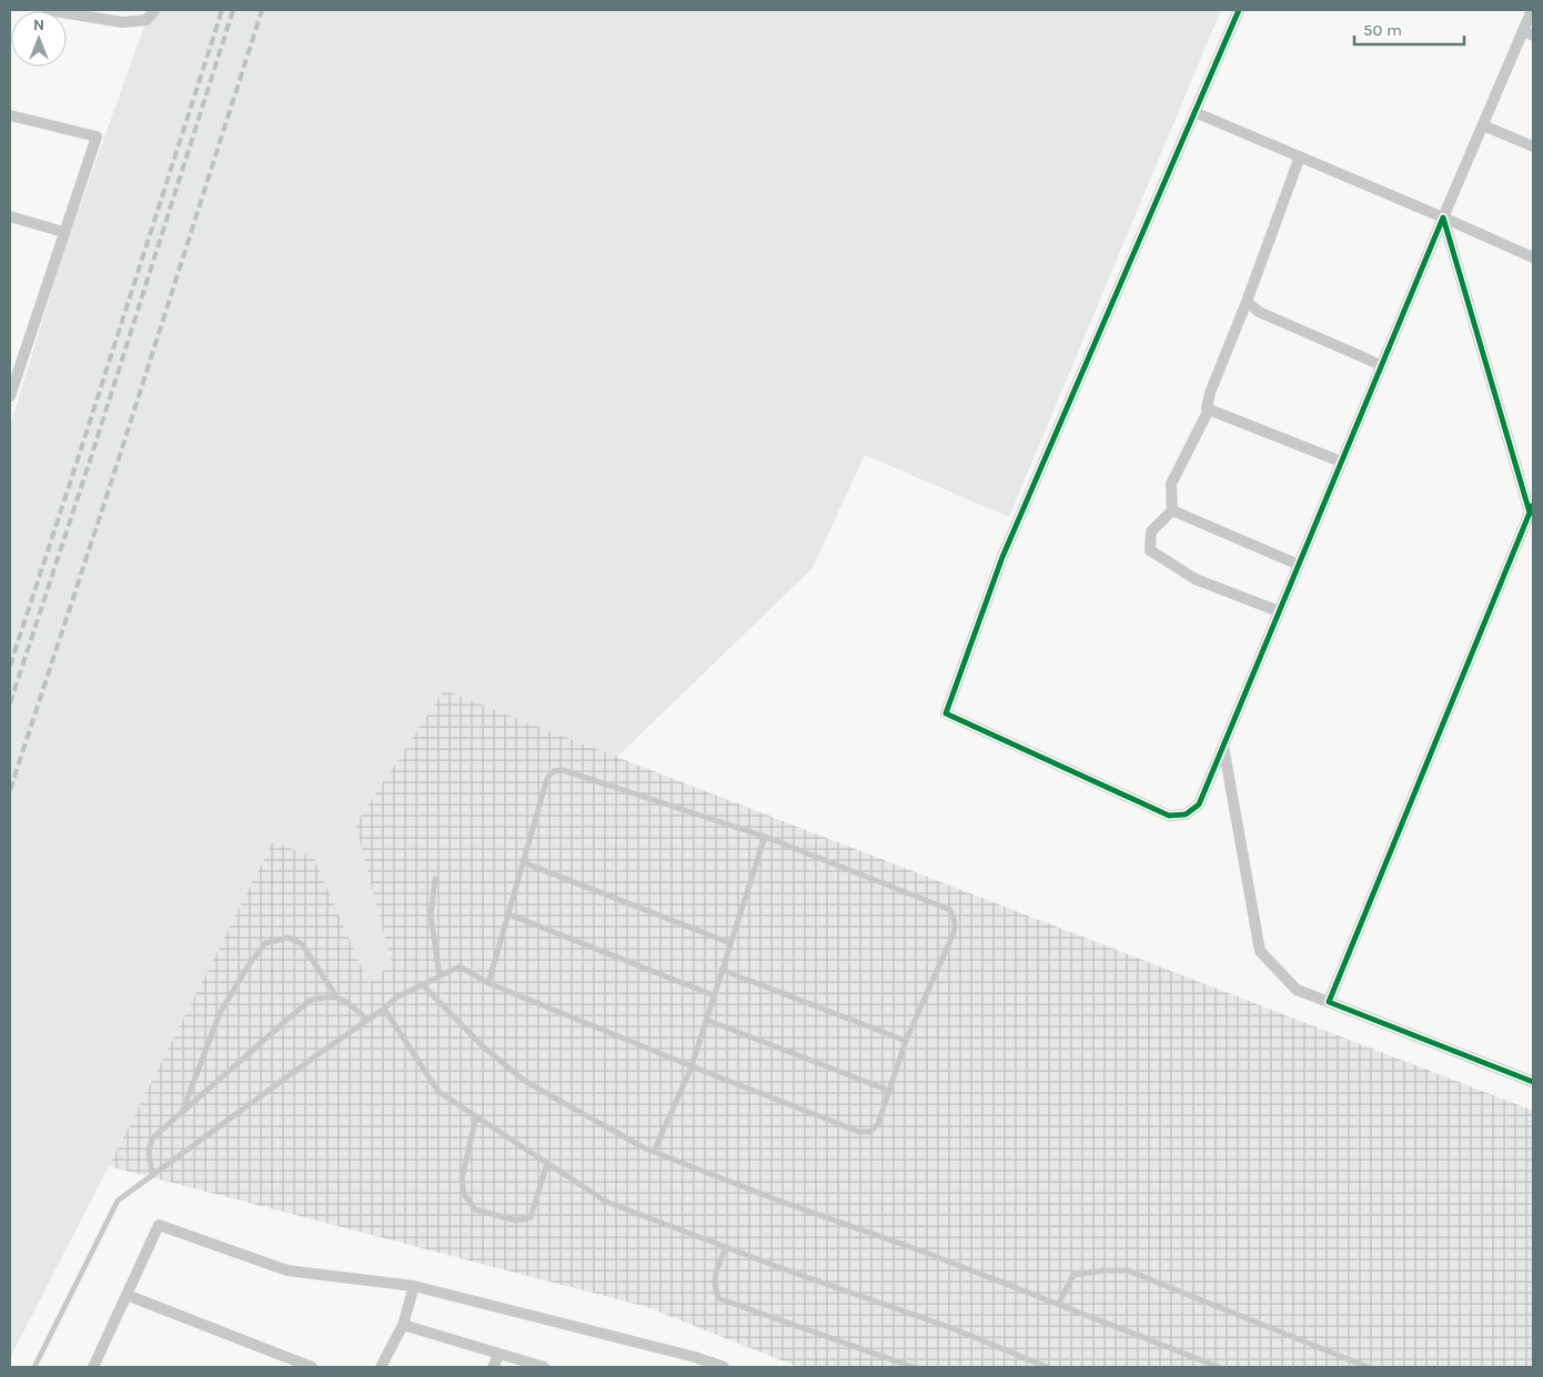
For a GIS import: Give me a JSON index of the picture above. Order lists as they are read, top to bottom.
{
  "scale_bar": "50 m",
  "north": "top"
}
